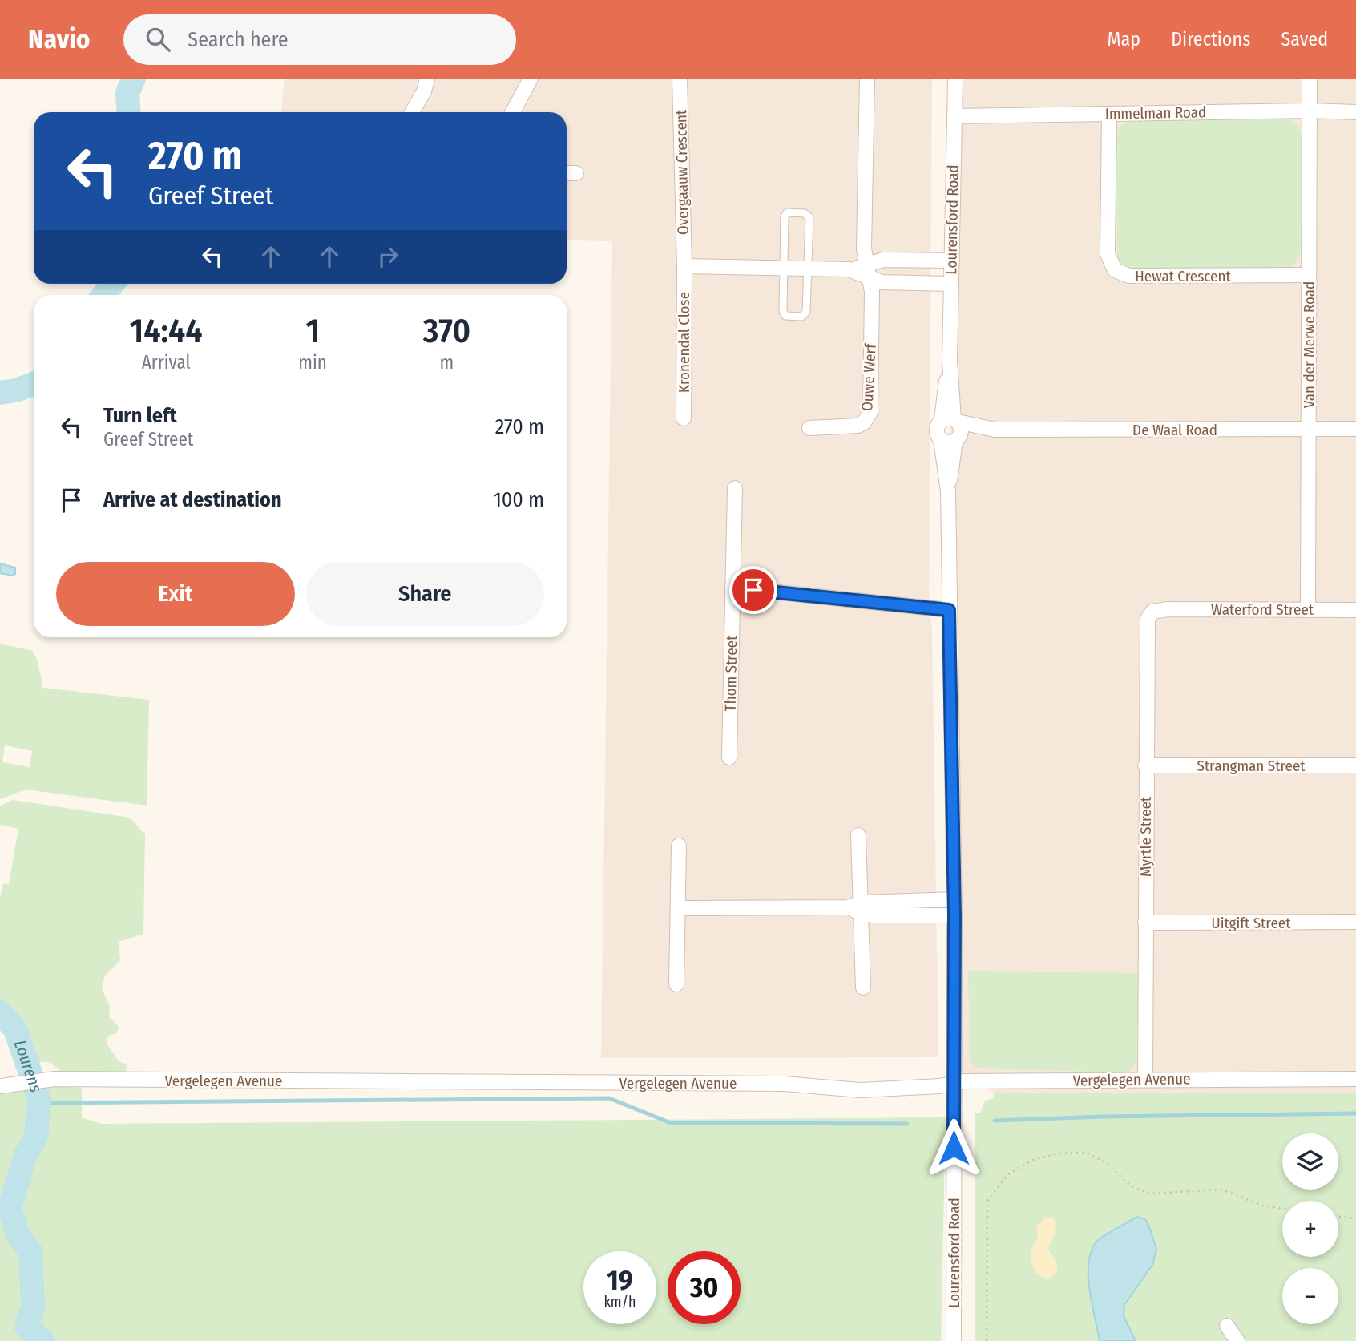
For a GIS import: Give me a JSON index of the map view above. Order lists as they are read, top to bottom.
{
  "streets": {
    "street": [
      "Immelman Road",
      "Overgaauw Crescent",
      "Lourensford Road",
      "Hewat Crescent",
      "Kronendal Close",
      "Van der Merwe Road",
      "Ouwe Werf",
      "De Waal Road",
      "Waterford Street",
      "Thom Street",
      "Strangman Street",
      "Myrtle Street",
      "Uitgift Street",
      "Vergelegen Avenue"
    ]
  },
  "crossings": [
    ["Immelman Road", "Lourensford Road"],
    ["Immelman Road", "Hewat Crescent"],
    ["Immelman Road", "Van der Merwe Road"],
    ["Overgaauw Crescent", "Kronendal Close"],
    ["Lourensford Road", "De Waal Road"],
    ["Lourensford Road", "Vergelegen Avenue"],
    ["Hewat Crescent", "Van der Merwe Road"],
    ["Van der Merwe Road", "De Waal Road"],
    ["Van der Merwe Road", "Waterford Street"],
    ["Waterford Street", "Myrtle Street"],
    ["Strangman Street", "Myrtle Street"],
    ["Myrtle Street", "Uitgift Street"],
    ["Myrtle Street", "Vergelegen Avenue"]
  ],
  "water": ["Lourens"],
  "page": {
    "header": "Navio",
    "search": "Search here",
    "nav": ["Map", "Directions", "Saved"],
    "turn": ["270 m", "Greef Street"],
    "eta": [
      "14:44",
      "Arrival",
      "1",
      "min",
      "370",
      "m"
    ],
    "list": [
      {
        "name": "Turn left",
        "note": "Greef Street",
        "value": "270 m"
      },
      {
        "name": "Arrive at destination",
        "value": "100 m"
      }
    ],
    "buttons": ["Exit", "Share"],
    "map_buttons": ["+", "−"],
    "speed": "19 km/h",
    "limit": "30"
  }
}
